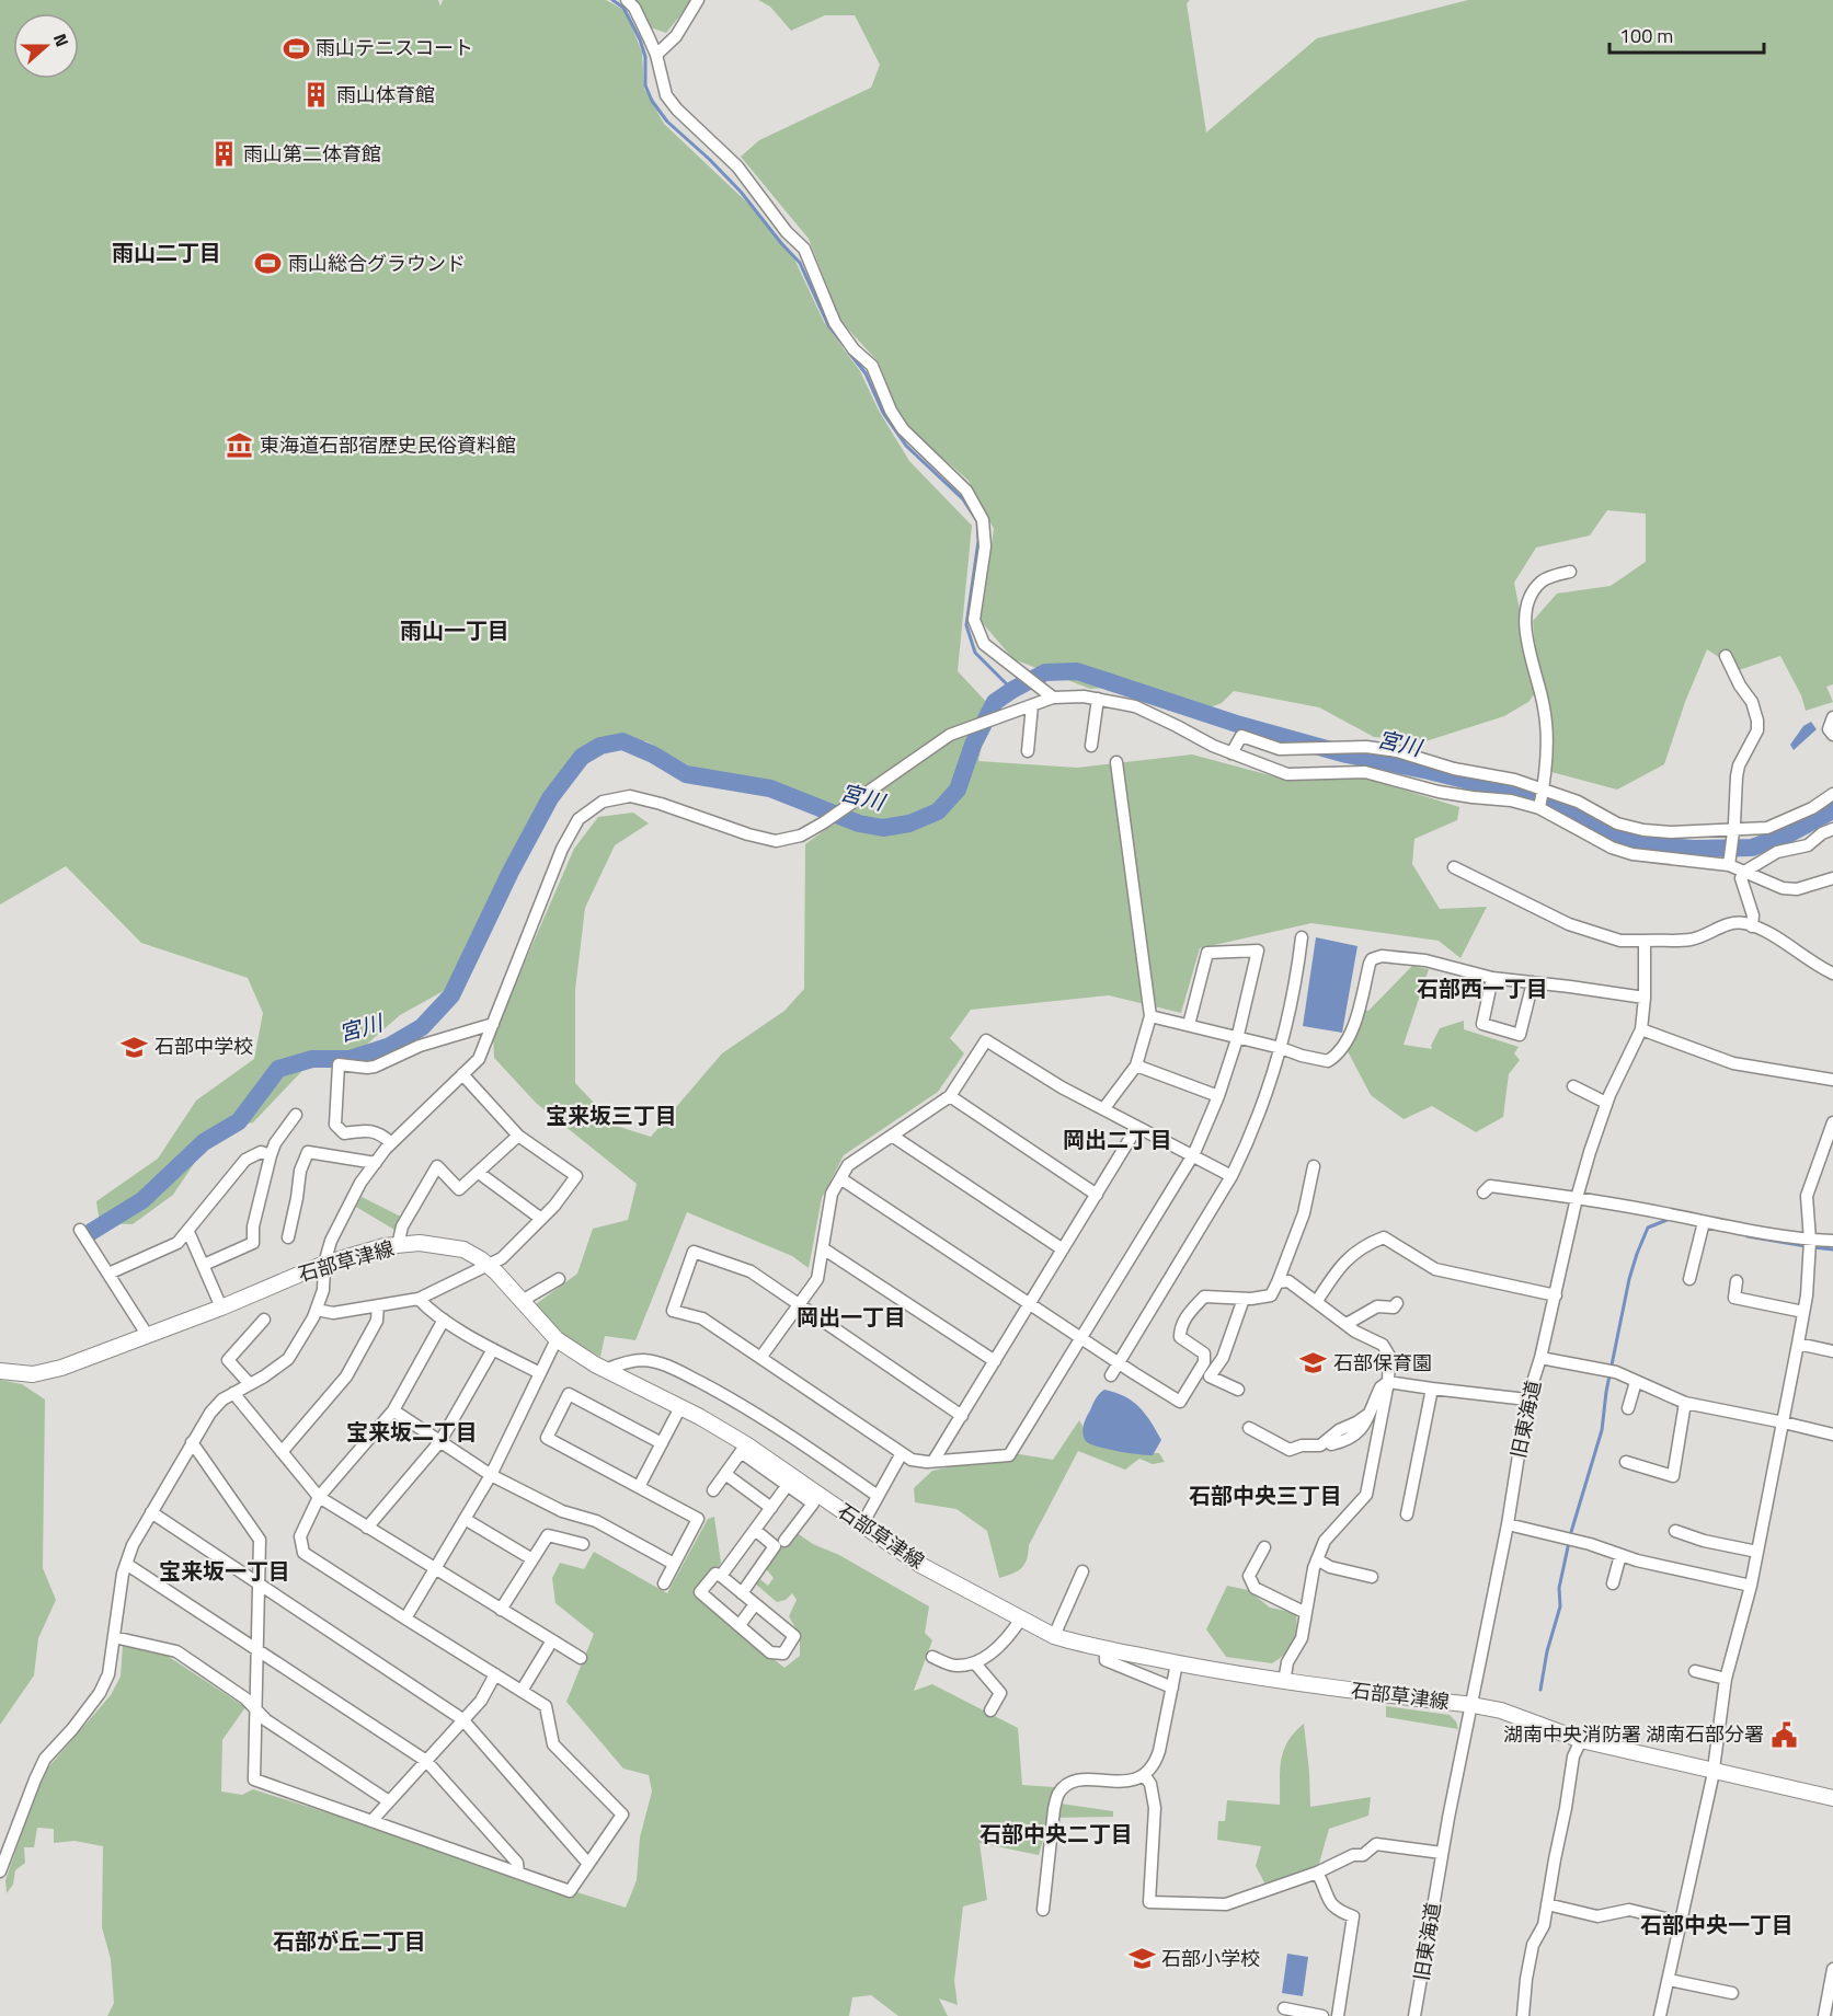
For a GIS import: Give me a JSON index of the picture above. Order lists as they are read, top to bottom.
{
  "streets": {
    "main road": ["石部草津線"],
    "street": ["旧東海道"]
  },
  "crossings": [
    ["石部草津線", "旧東海道"]
  ],
  "districts": [
    "雨山二丁目",
    "雨山一丁目",
    "石部西一丁目",
    "宝来坂三丁目",
    "岡出二丁目",
    "岡出一丁目",
    "宝来坂二丁目",
    "石部中央三丁目",
    "宝来坂一丁目",
    "石部中央二丁目",
    "石部中央一丁目",
    "石部が丘二丁目"
  ],
  "water": ["宮川"],
  "places": {
    "sports": ["雨山テニスコート", "雨山総合グラウンド"],
    "building": ["雨山体育館", "雨山第二体育館"],
    "museum": ["東海道石部宿歴史民俗資料館"],
    "school or university": ["石部中学校", "石部保育園", "石部小学校"],
    "public building": ["湖南中央消防署 湖南石部分署"]
  },
  "scale_bar": "100 m",
  "north": "right"
}
